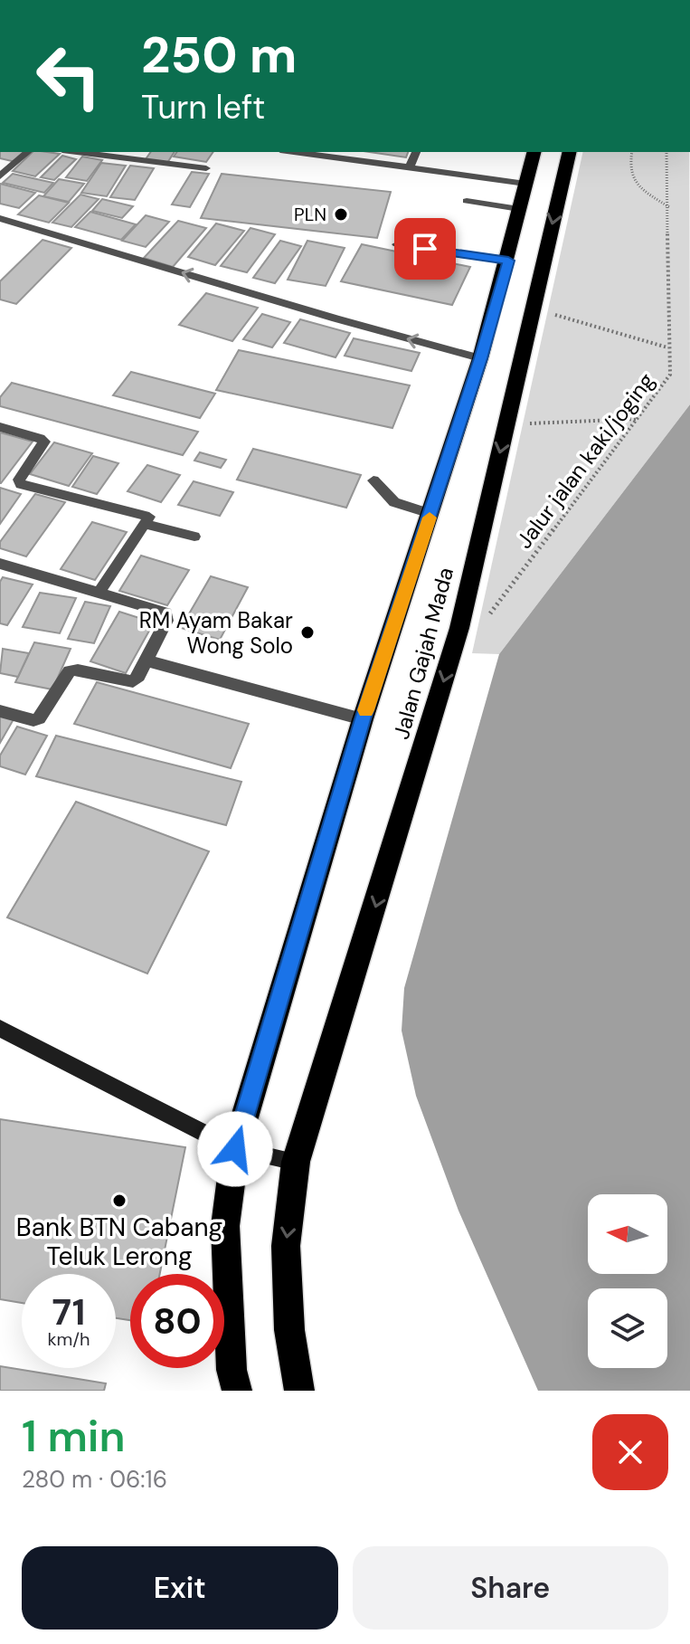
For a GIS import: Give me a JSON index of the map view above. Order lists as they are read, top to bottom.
{
  "streets": {
    "highway": ["Jalan Gajah Mada"],
    "path": ["Jalur jalan kaki/joging"]
  },
  "crossings": [
    ["Jalur jalan kaki/joging", "Jalan Gajah Mada"]
  ],
  "places": ["PLN", "RM Ayam Bakar Wong Solo", "Bank BTN Cabang Teluk Lerong"],
  "north": "left",
  "page": {
    "turn": ["250 m", "Turn left"],
    "speed": "71 km/h",
    "limit": "80",
    "heading": ["1 min", "280 m · 06:16"],
    "buttons": ["Exit", "Share"]
  }
}
